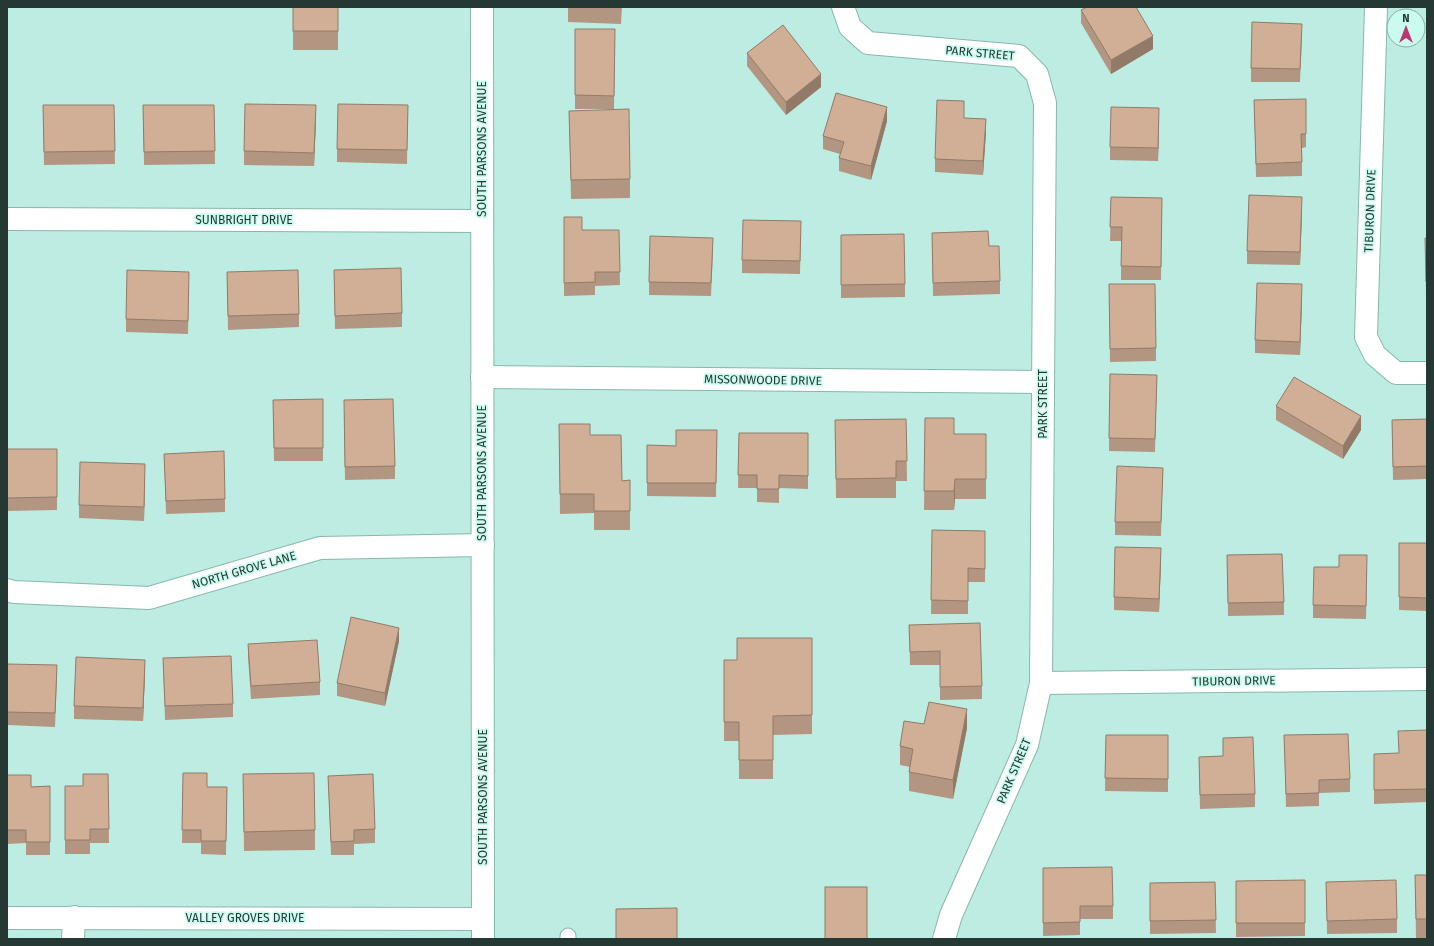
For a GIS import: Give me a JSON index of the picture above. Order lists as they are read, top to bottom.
{
  "streets": {
    "street": [
      "PARK STREET",
      "SOUTH PARSONS AVENUE",
      "TIBURON DRIVE",
      "SUNBRIGHT DRIVE",
      "MISSONWOODE DRIVE",
      "NORTH GROVE LANE",
      "VALLEY GROVES DRIVE"
    ]
  },
  "crossings": [
    ["PARK STREET", "TIBURON DRIVE"],
    ["PARK STREET", "MISSONWOODE DRIVE"],
    ["SOUTH PARSONS AVENUE", "SUNBRIGHT DRIVE"],
    ["SOUTH PARSONS AVENUE", "MISSONWOODE DRIVE"],
    ["SOUTH PARSONS AVENUE", "NORTH GROVE LANE"],
    ["SOUTH PARSONS AVENUE", "VALLEY GROVES DRIVE"]
  ],
  "north": "top"
}
